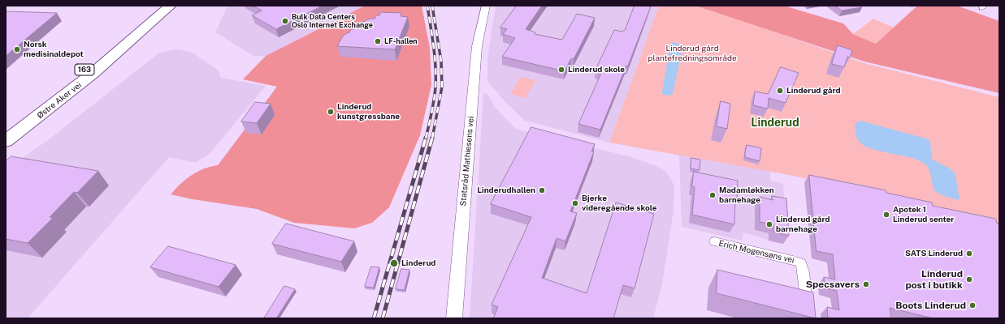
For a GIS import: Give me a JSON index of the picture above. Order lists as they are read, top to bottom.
{
  "streets": {
    "highway": ["163", "Østre Aker vei"],
    "street": ["Statsråd Mathiesens vei", "Erich Mogensøns vei"]
  },
  "districts": ["Linderud"],
  "parks": ["Linderud gård plantefredningsområde"],
  "places": [
    "Bulk Data Centers Oslo Internet Exchange",
    "LF-hallen",
    "Norsk medisinaldepot",
    "Linderud skole",
    "Linderud gård",
    "Linderud kunstgressbane",
    "Linderudhallen",
    "Madamløkken barnehage",
    "Bjerke videregående skole",
    "Apotek 1 Linderud senter",
    "Linderud gård barnehage",
    "SATS Linderud",
    "Linderud",
    "Linderud post i butikk",
    "Specsavers",
    "Boots Linderud"
  ]
}
